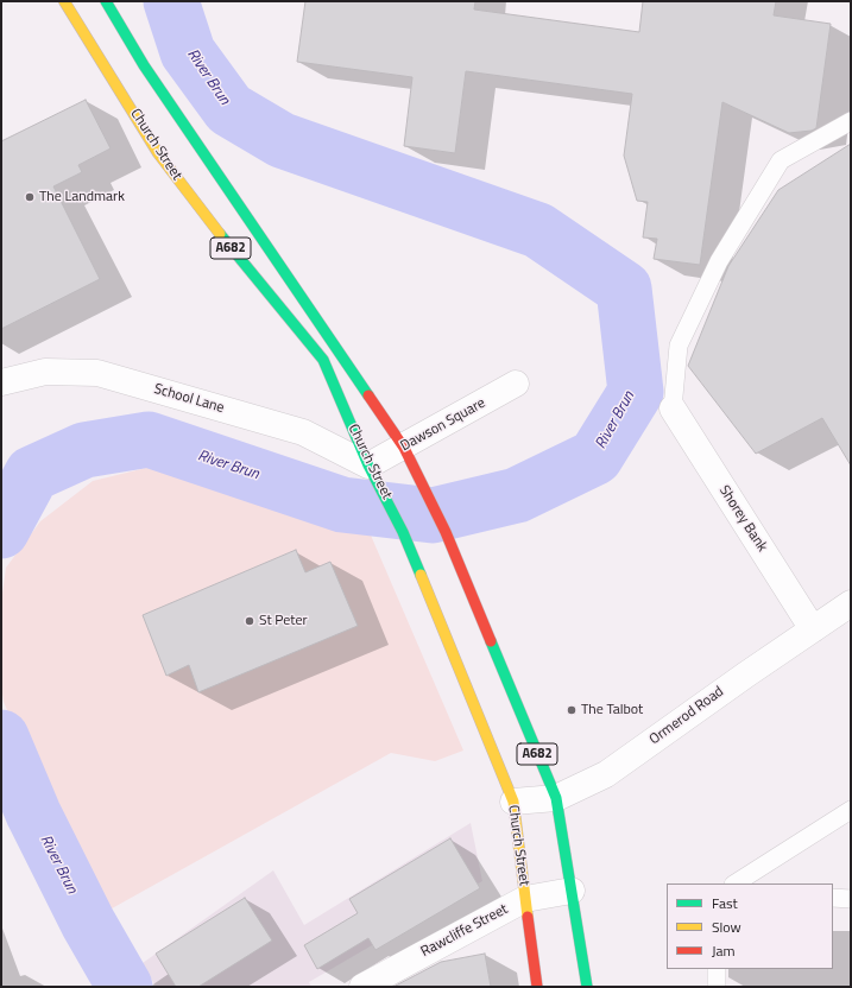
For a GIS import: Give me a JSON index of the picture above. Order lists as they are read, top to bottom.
{
  "streets": {
    "main road": ["Church Street", "A682"],
    "street": [
      "School Lane",
      "Dawson Square",
      "Shorey Bank",
      "Ormerod Road",
      "Rawcliffe Street"
    ]
  },
  "crossings": [
    ["Church Street", "School Lane"],
    ["Church Street", "Dawson Square"],
    ["Church Street", "Ormerod Road"],
    ["Church Street", "Rawcliffe Street"],
    ["A682", "Dawson Square"],
    ["A682", "Ormerod Road"],
    ["A682", "Rawcliffe Street"],
    ["School Lane", "Dawson Square"],
    ["Shorey Bank", "Ormerod Road"]
  ],
  "water": ["River Brun"],
  "places": ["The Landmark", "St Peter", "The Talbot"],
  "legend": ["Fast", "Slow", "Jam"]
}
